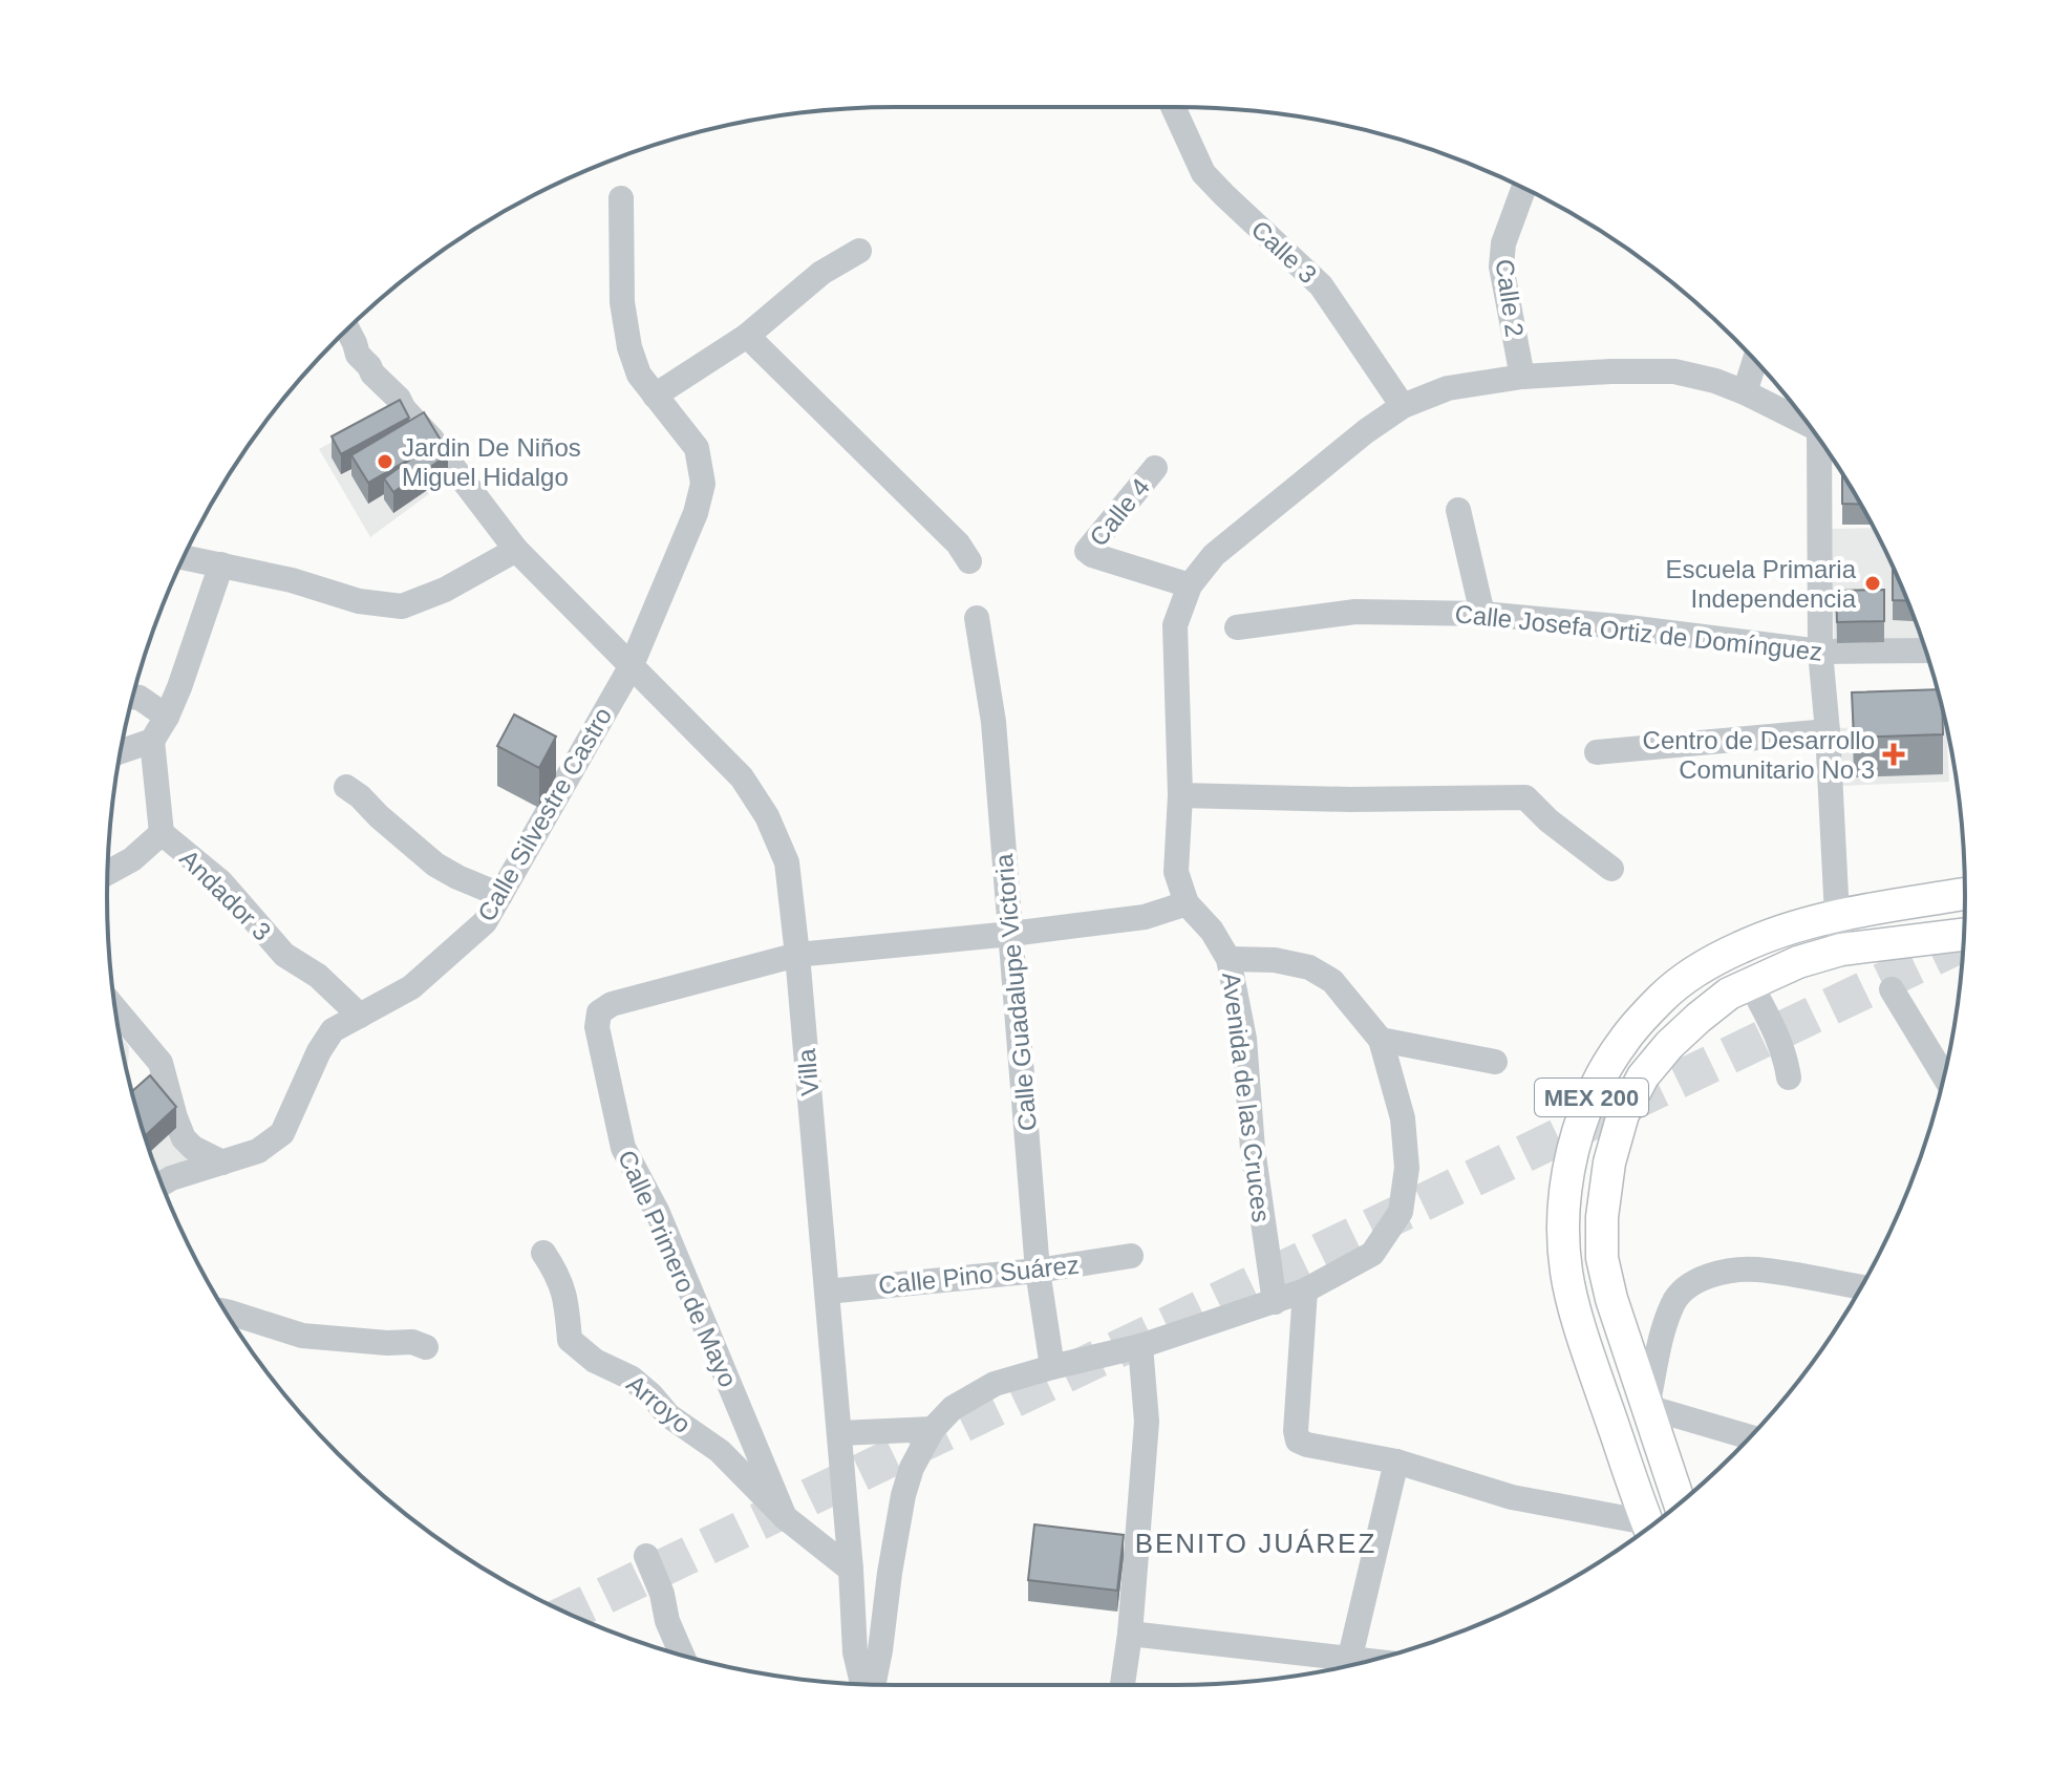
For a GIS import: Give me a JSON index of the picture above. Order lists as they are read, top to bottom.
{
  "streets": {
    "main road": ["MEX 200"],
    "street": [
      "Calle 3",
      "Calle 2",
      "Calle 4",
      "Calle Josefa Ortiz de Domínguez",
      "Calle Silvestre Castro",
      "Andador 3",
      "Calle Guadalupe Victoria",
      "Villa",
      "Avenida de las Cruces",
      "Calle Primero de Mayo",
      "Calle Pino Suárez",
      "Arroyo"
    ]
  },
  "crossings": [
    ["Calle 3", "Avenida de las Cruces"],
    ["Calle 2", "Avenida de las Cruces"],
    ["Calle 4", "Avenida de las Cruces"],
    ["Calle Silvestre Castro", "Andador 3"],
    ["Calle Silvestre Castro", "Villa"],
    ["Calle Guadalupe Victoria", "Calle Pino Suárez"],
    ["Villa", "Calle Primero de Mayo"],
    ["Villa", "Calle Pino Suárez"],
    ["Villa", "Arroyo"],
    ["Calle Primero de Mayo", "Arroyo"]
  ],
  "districts": ["BENITO JUÁREZ"],
  "places": {
    "other": ["Jardin De Niños Miguel Hidalgo", "Escuela Primaria Independencia"],
    "health": ["Centro de Desarrollo Comunitario No 3"]
  }
}
